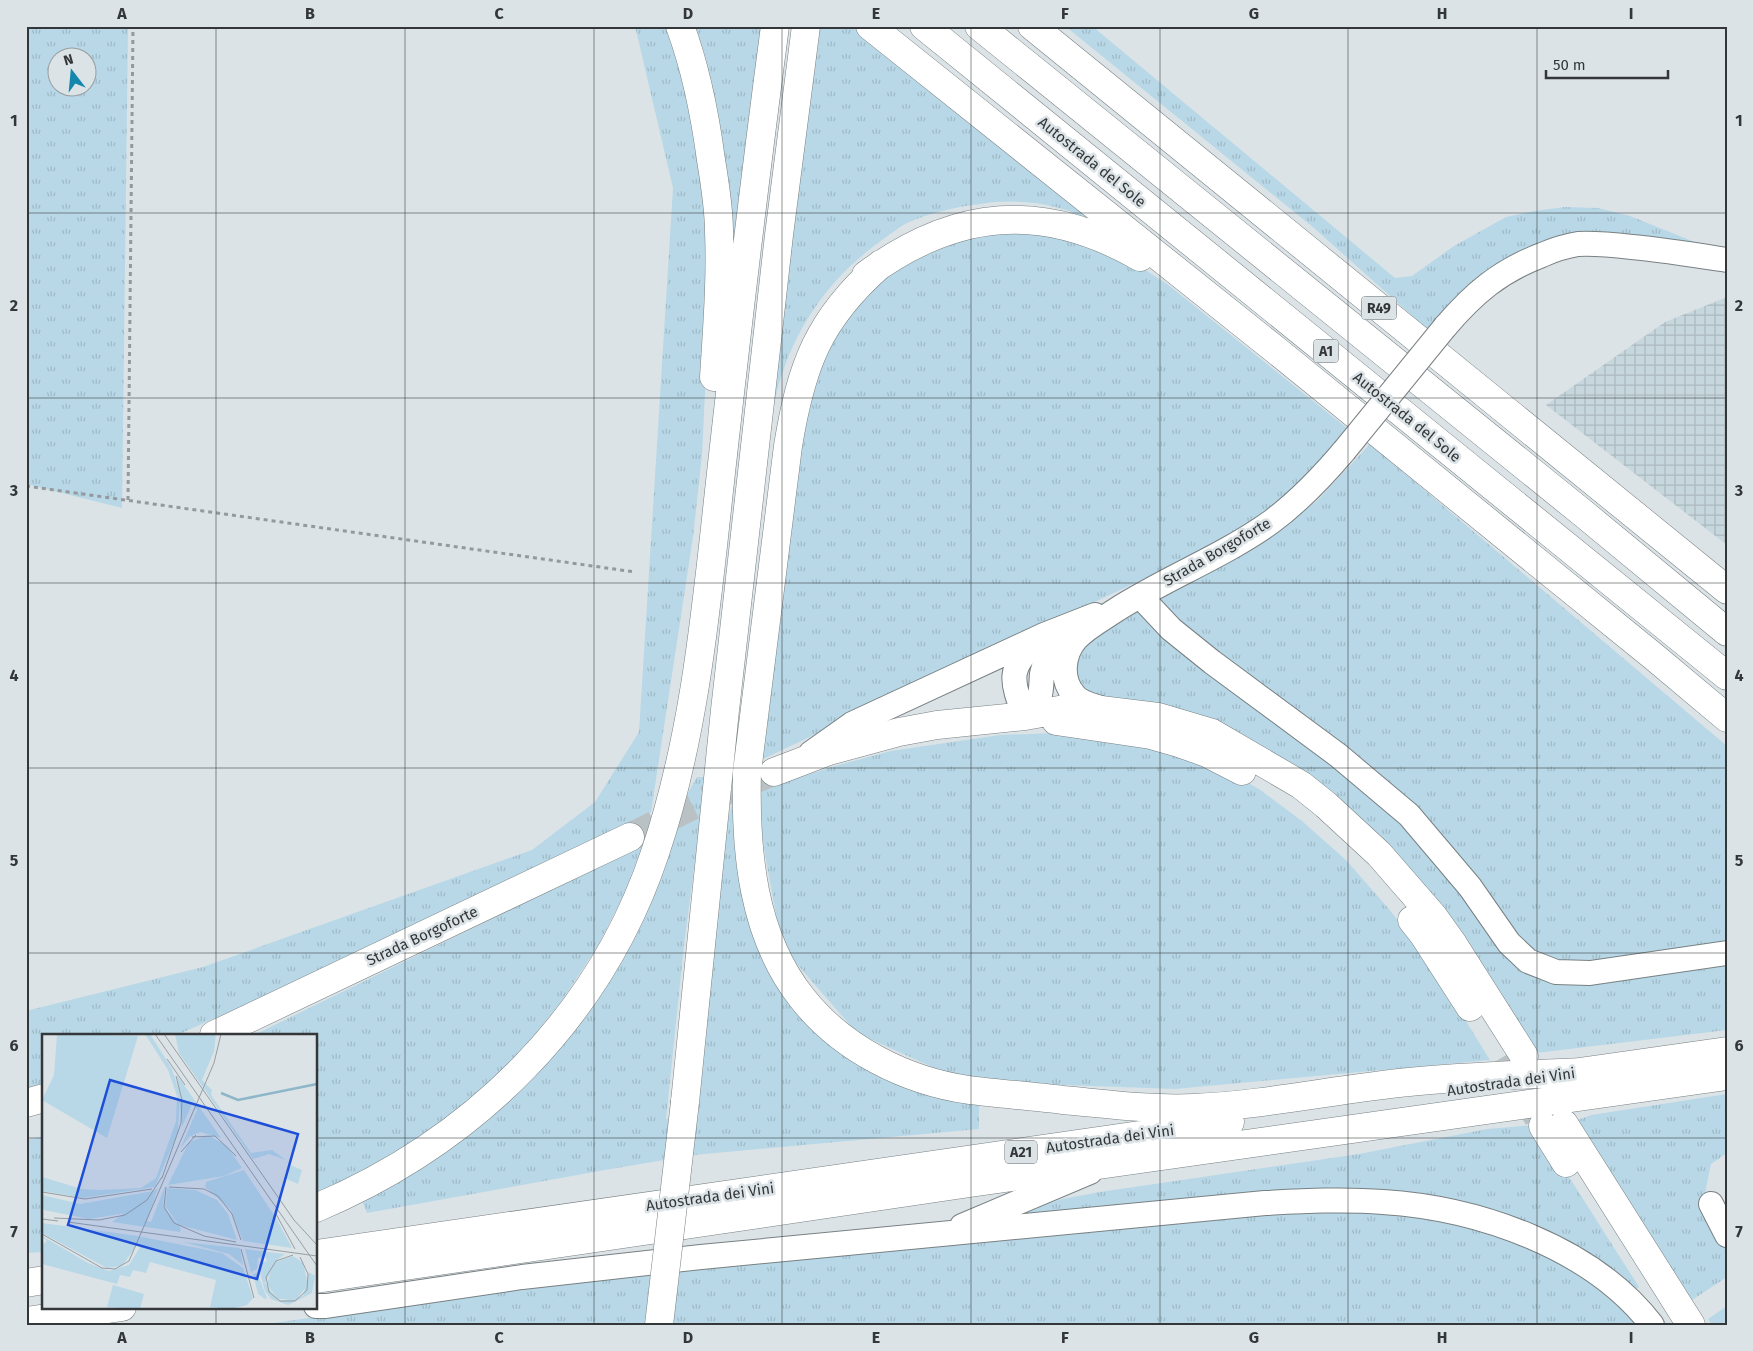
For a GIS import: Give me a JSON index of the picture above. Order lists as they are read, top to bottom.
{
  "streets": {
    "main road": [
      "Autostrada del Sole",
      "R49",
      "A1",
      "Strada Borgoforte",
      "Autostrada dei Vini",
      "A21"
    ]
  },
  "scale_bar": "50 m",
  "north": "top",
  "grid": {
    "columns": [
      "A",
      "B",
      "C",
      "D",
      "E",
      "F",
      "G",
      "H",
      "I"
    ],
    "rows": [
      "1",
      "2",
      "3",
      "4",
      "5",
      "6",
      "7"
    ]
  }
}
